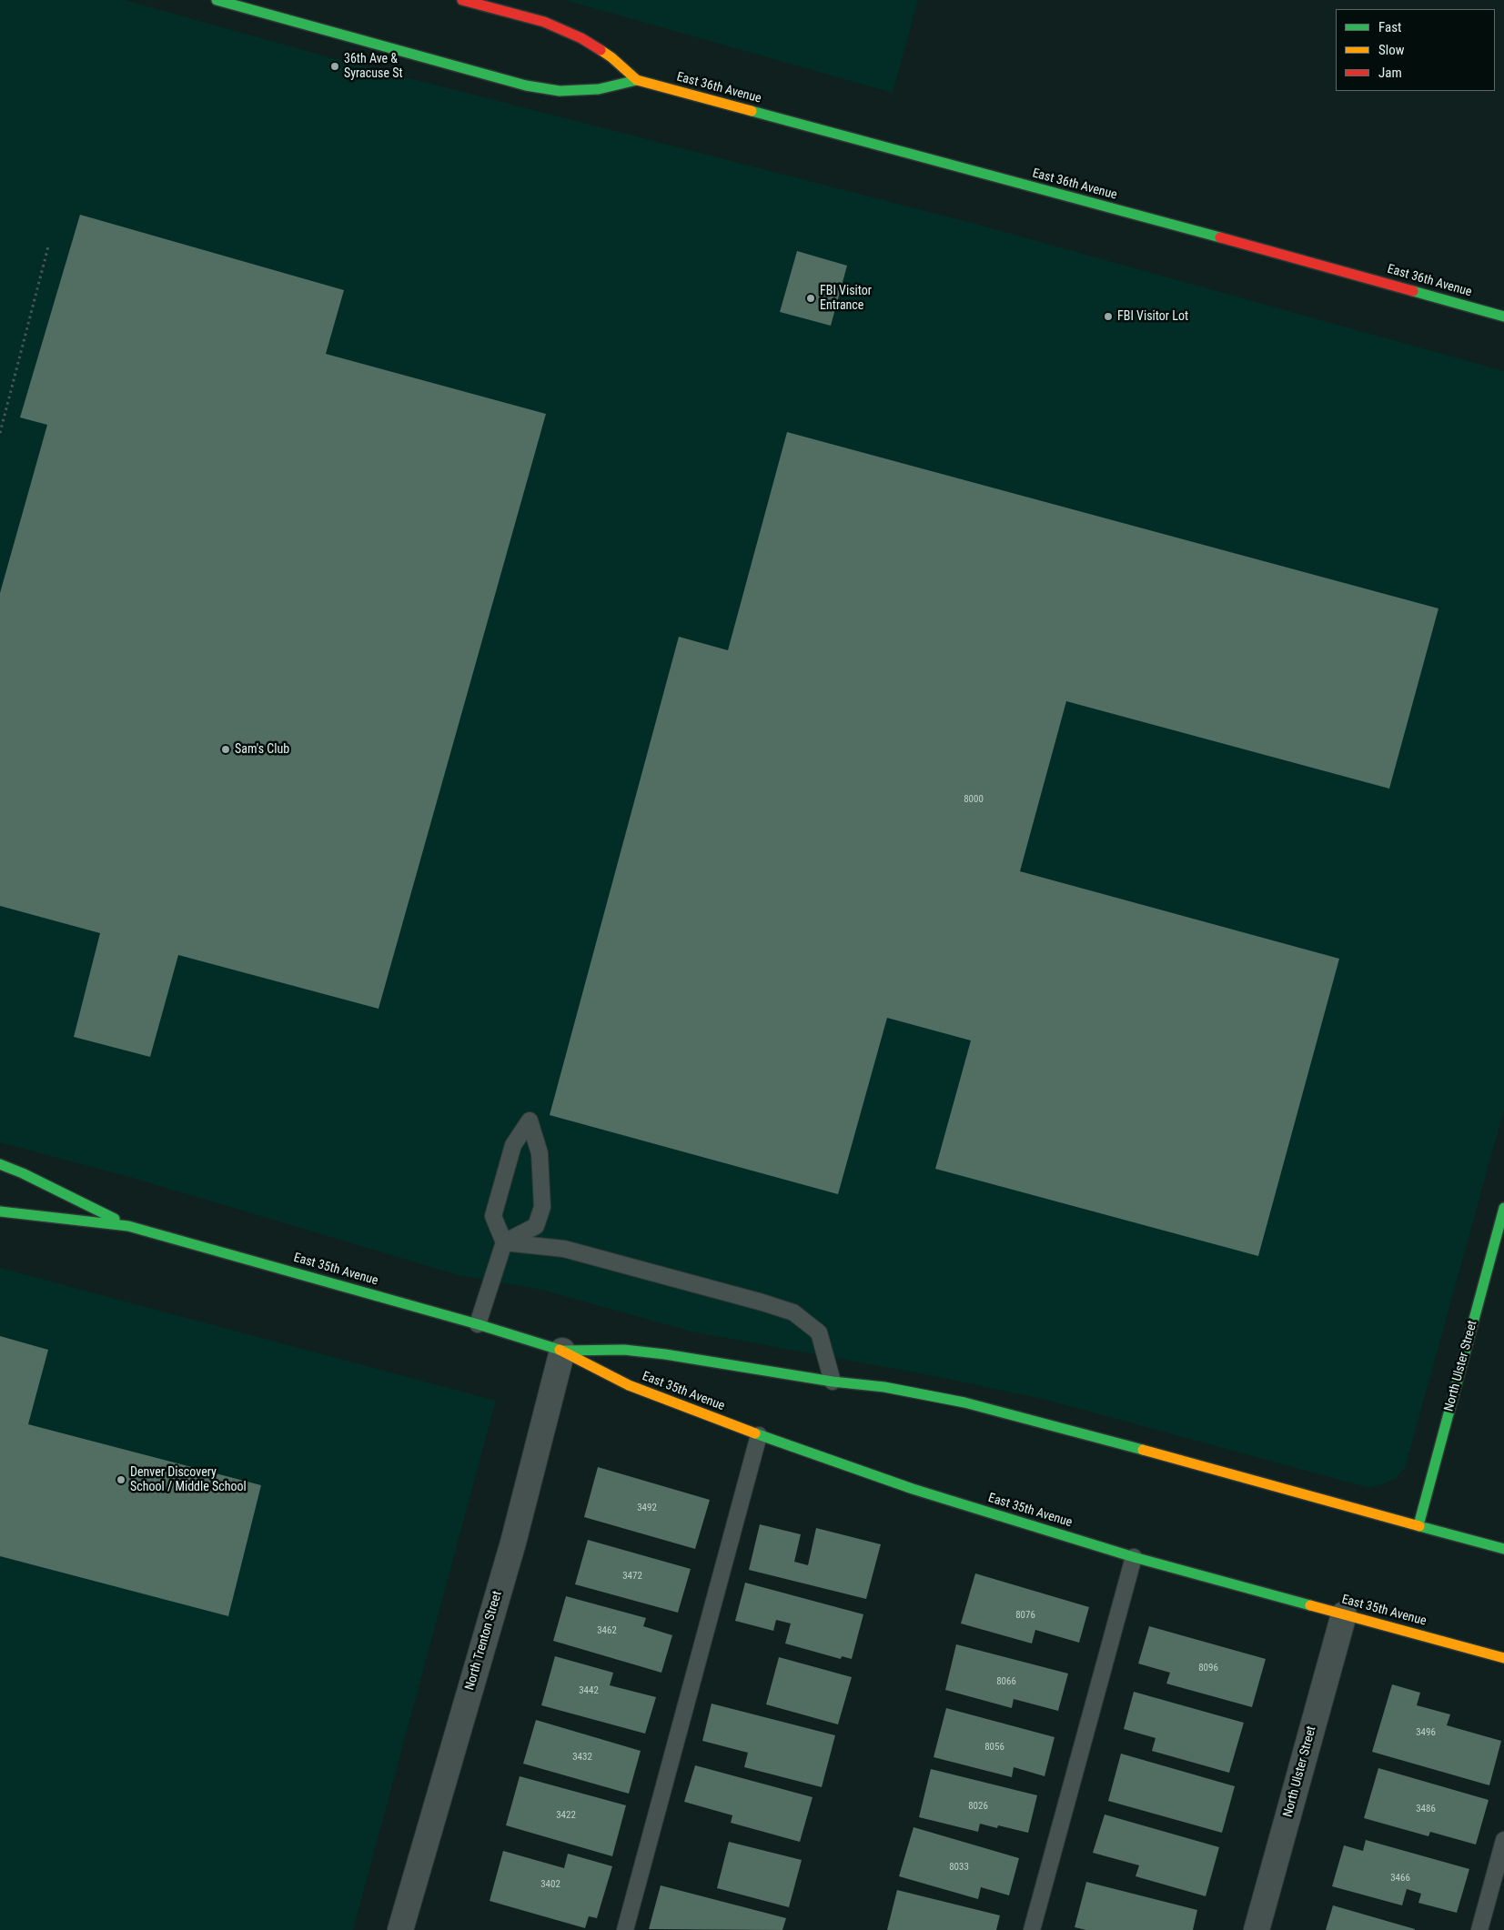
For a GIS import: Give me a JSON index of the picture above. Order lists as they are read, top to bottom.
{
  "streets": {
    "street": [
      "East 36th Avenue",
      "East 35th Avenue",
      "North Ulster Street",
      "North Trenton Street"
    ]
  },
  "crossings": [
    ["East 35th Avenue", "North Ulster Street"],
    ["East 35th Avenue", "North Trenton Street"]
  ],
  "places": [
    "36th Ave & Syracuse St",
    "FBI Visitor Entrance",
    "FBI Visitor Lot",
    "Sam's Club",
    "Denver Discovery School / Middle School"
  ],
  "house_numbers": [
    "8000",
    "3492",
    "3472",
    "8076",
    "3462",
    "8096",
    "8066",
    "3442",
    "3496",
    "8056",
    "3432",
    "8026",
    "3486",
    "3422",
    "8033",
    "3466",
    "3402"
  ],
  "legend": ["Fast", "Slow", "Jam"]
}
